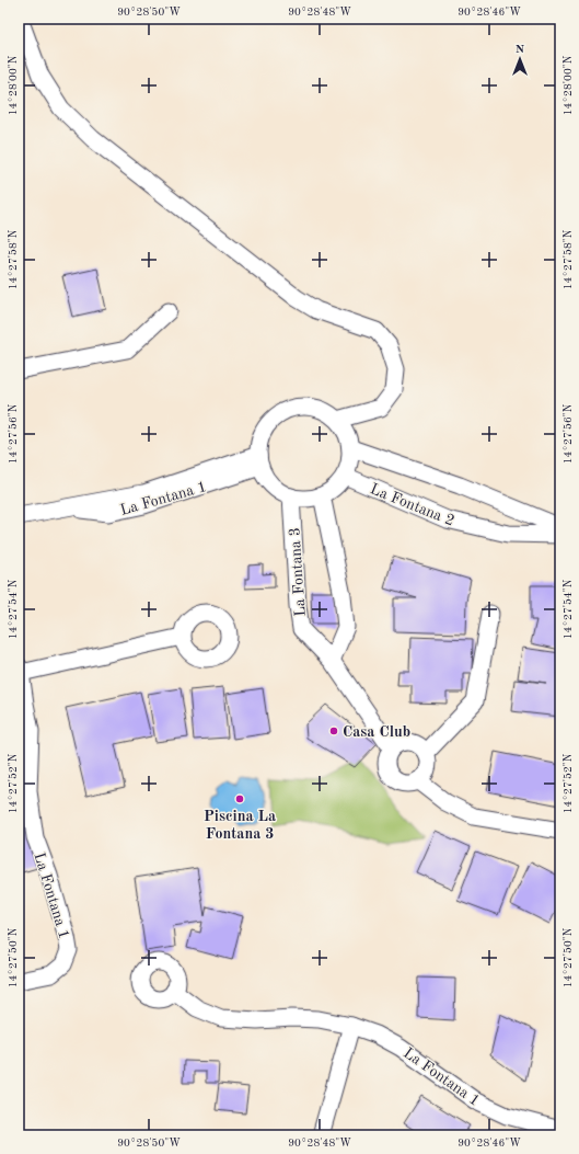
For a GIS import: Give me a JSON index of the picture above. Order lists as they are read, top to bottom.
{
  "streets": {
    "street": ["La Fontana 1", "La Fontana 2", "La Fontana 3"]
  },
  "crossings": [
    ["La Fontana 1", "La Fontana 2"],
    ["La Fontana 1", "La Fontana 3"],
    ["La Fontana 2", "La Fontana 3"]
  ],
  "places": ["Casa Club", "Piscina La Fontana 3"],
  "north": "top",
  "coordinates": [
    "90°28'50\"W",
    "90°28'48\"W",
    "90°28'46\"W",
    "14°28'00\"N",
    "14°27'58\"N",
    "14°27'56\"N",
    "14°27'54\"N",
    "14°27'52\"N",
    "14°27'50\"N"
  ]
}
